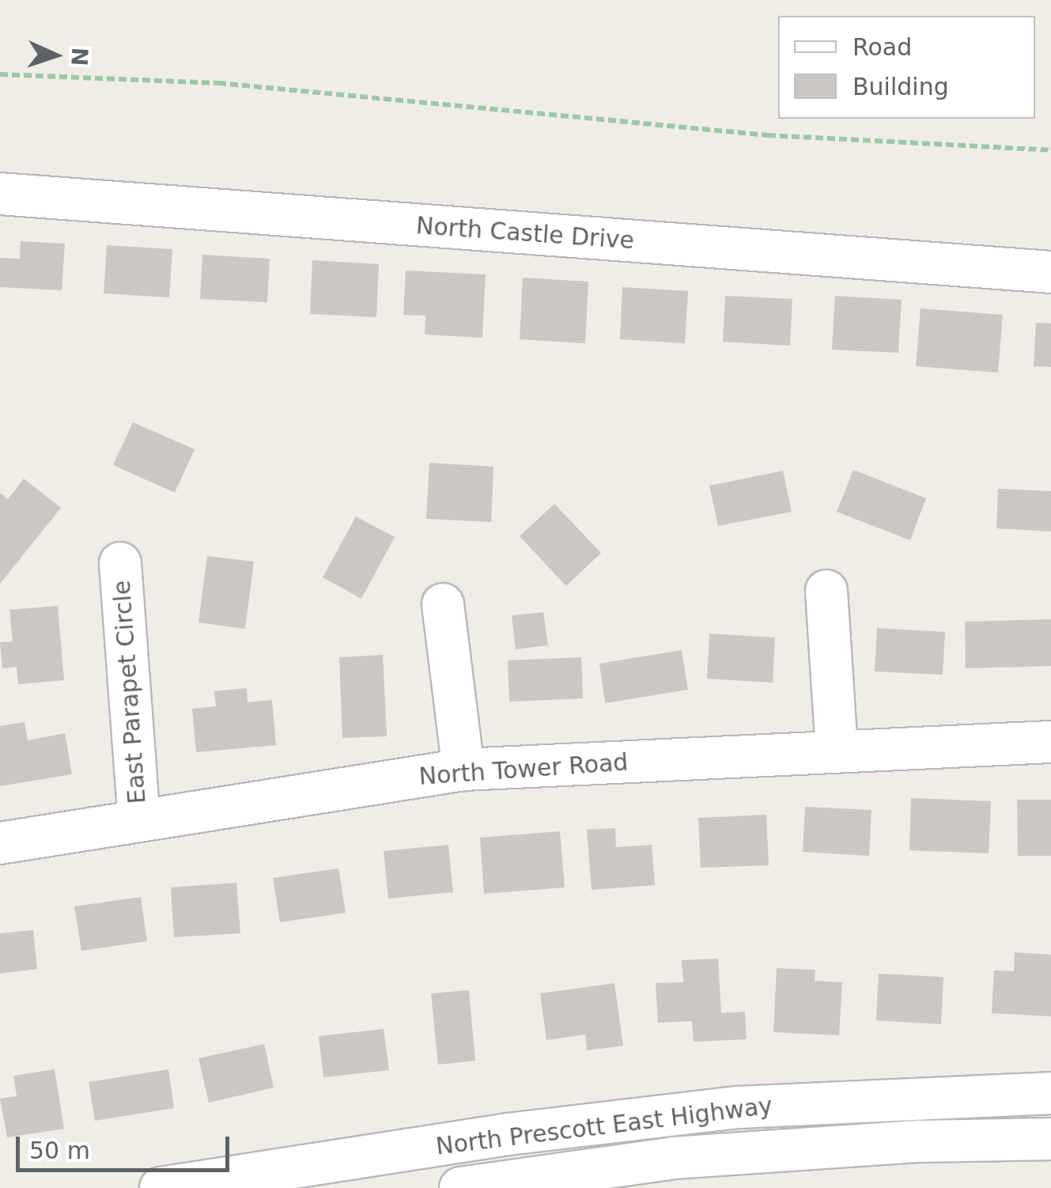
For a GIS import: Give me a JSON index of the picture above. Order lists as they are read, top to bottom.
{
  "streets": {
    "street": [
      "North Castle Drive",
      "East Parapet Circle",
      "North Tower Road",
      "North Prescott East Highway"
    ]
  },
  "crossings": [
    ["East Parapet Circle", "North Tower Road"]
  ],
  "legend": ["Road", "Building"],
  "scale_bar": "50 m",
  "north": "right"
}
